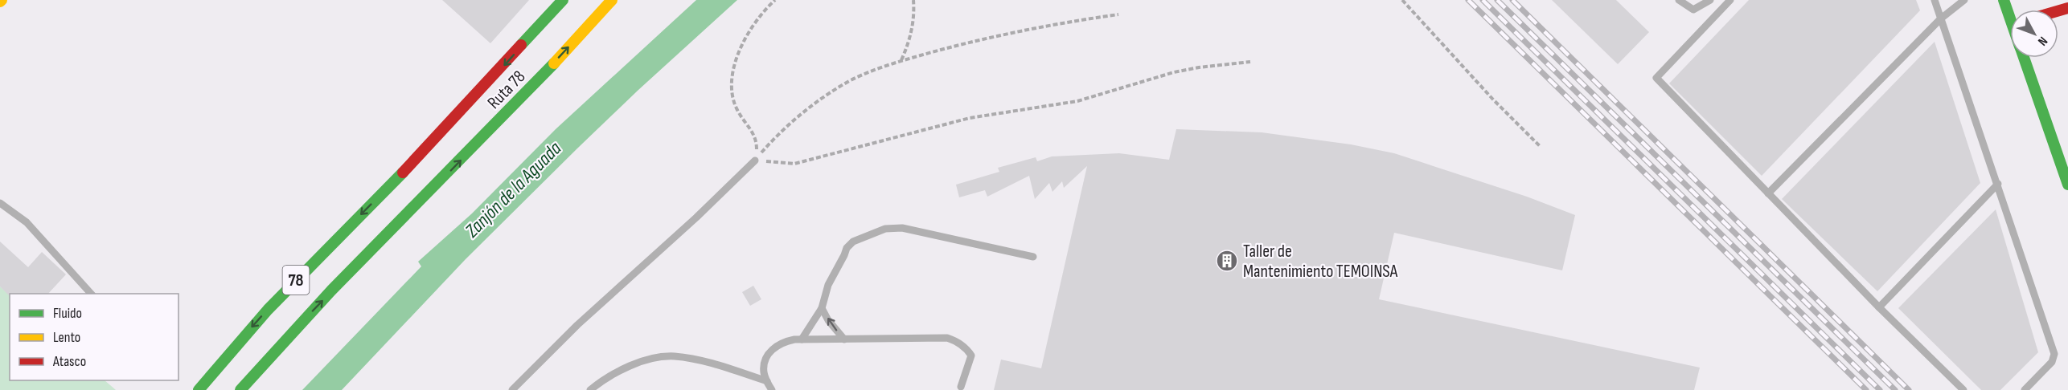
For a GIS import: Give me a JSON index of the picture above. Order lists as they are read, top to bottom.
{
  "streets": {
    "main road": ["Ruta 78", "78"]
  },
  "water": ["Zanjón de la Aguada"],
  "places": {
    "building": ["Taller de Mantenimiento TEMOINSA"]
  },
  "legend": ["Fluido", "Lento", "Atasco"],
  "north": "bottom right"
}
